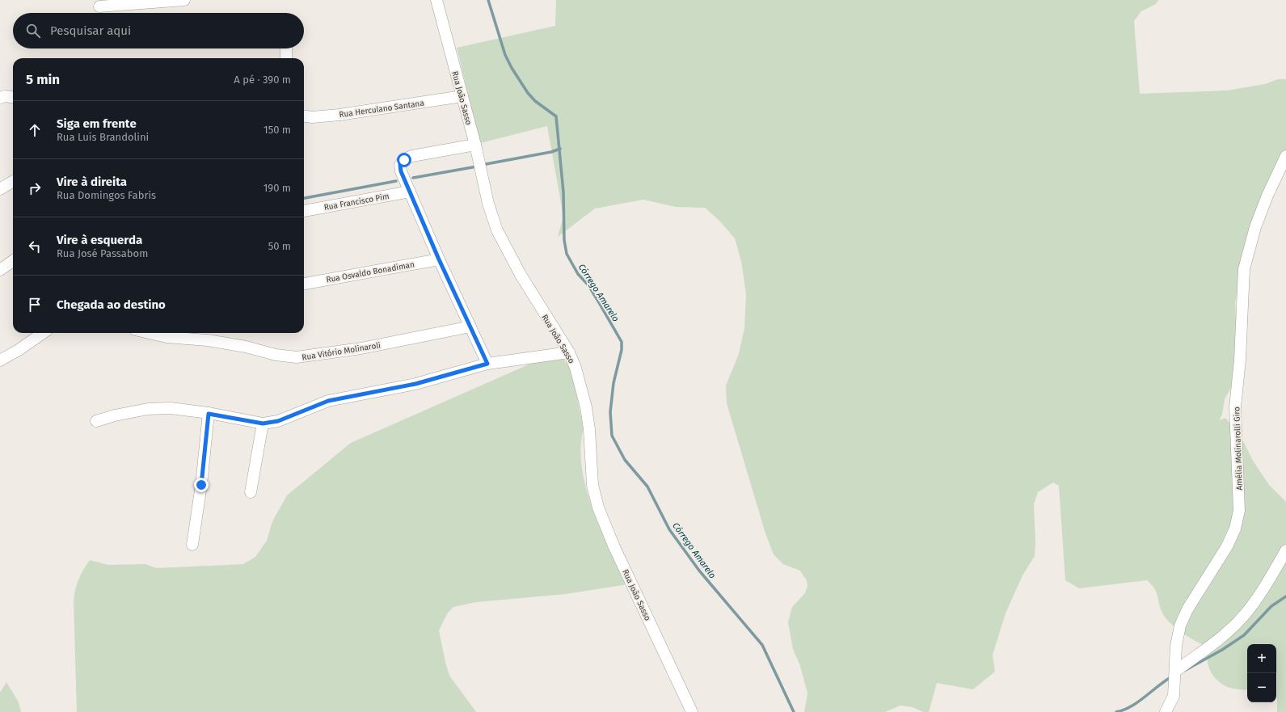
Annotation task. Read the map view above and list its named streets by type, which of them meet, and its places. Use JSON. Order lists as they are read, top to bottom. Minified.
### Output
{"streets":{"street":["Rua João Sasso","Rua Herculano Santana","Rua Francisco Pim","Rua Osvaldo Bonadiman","Rua Vitório Molinaroli","Amélia Molinarolli Giro"]},"crossings":[["Rua João Sasso","Rua Herculano Santana"]],"water":["Córrego Amarelo"],"page":{"search":"Pesquisar aqui","heading":["5 min","A pé · 390 m"],"list":[["Siga em frente","Rua Luís Brandolini","150 m"],["Vire à direita","Rua Domingos Fabris","190 m"],["Vire à esquerda","Rua José Passabom","50 m"],"Chegada ao destino"],"map_buttons":["+","−"]}}
